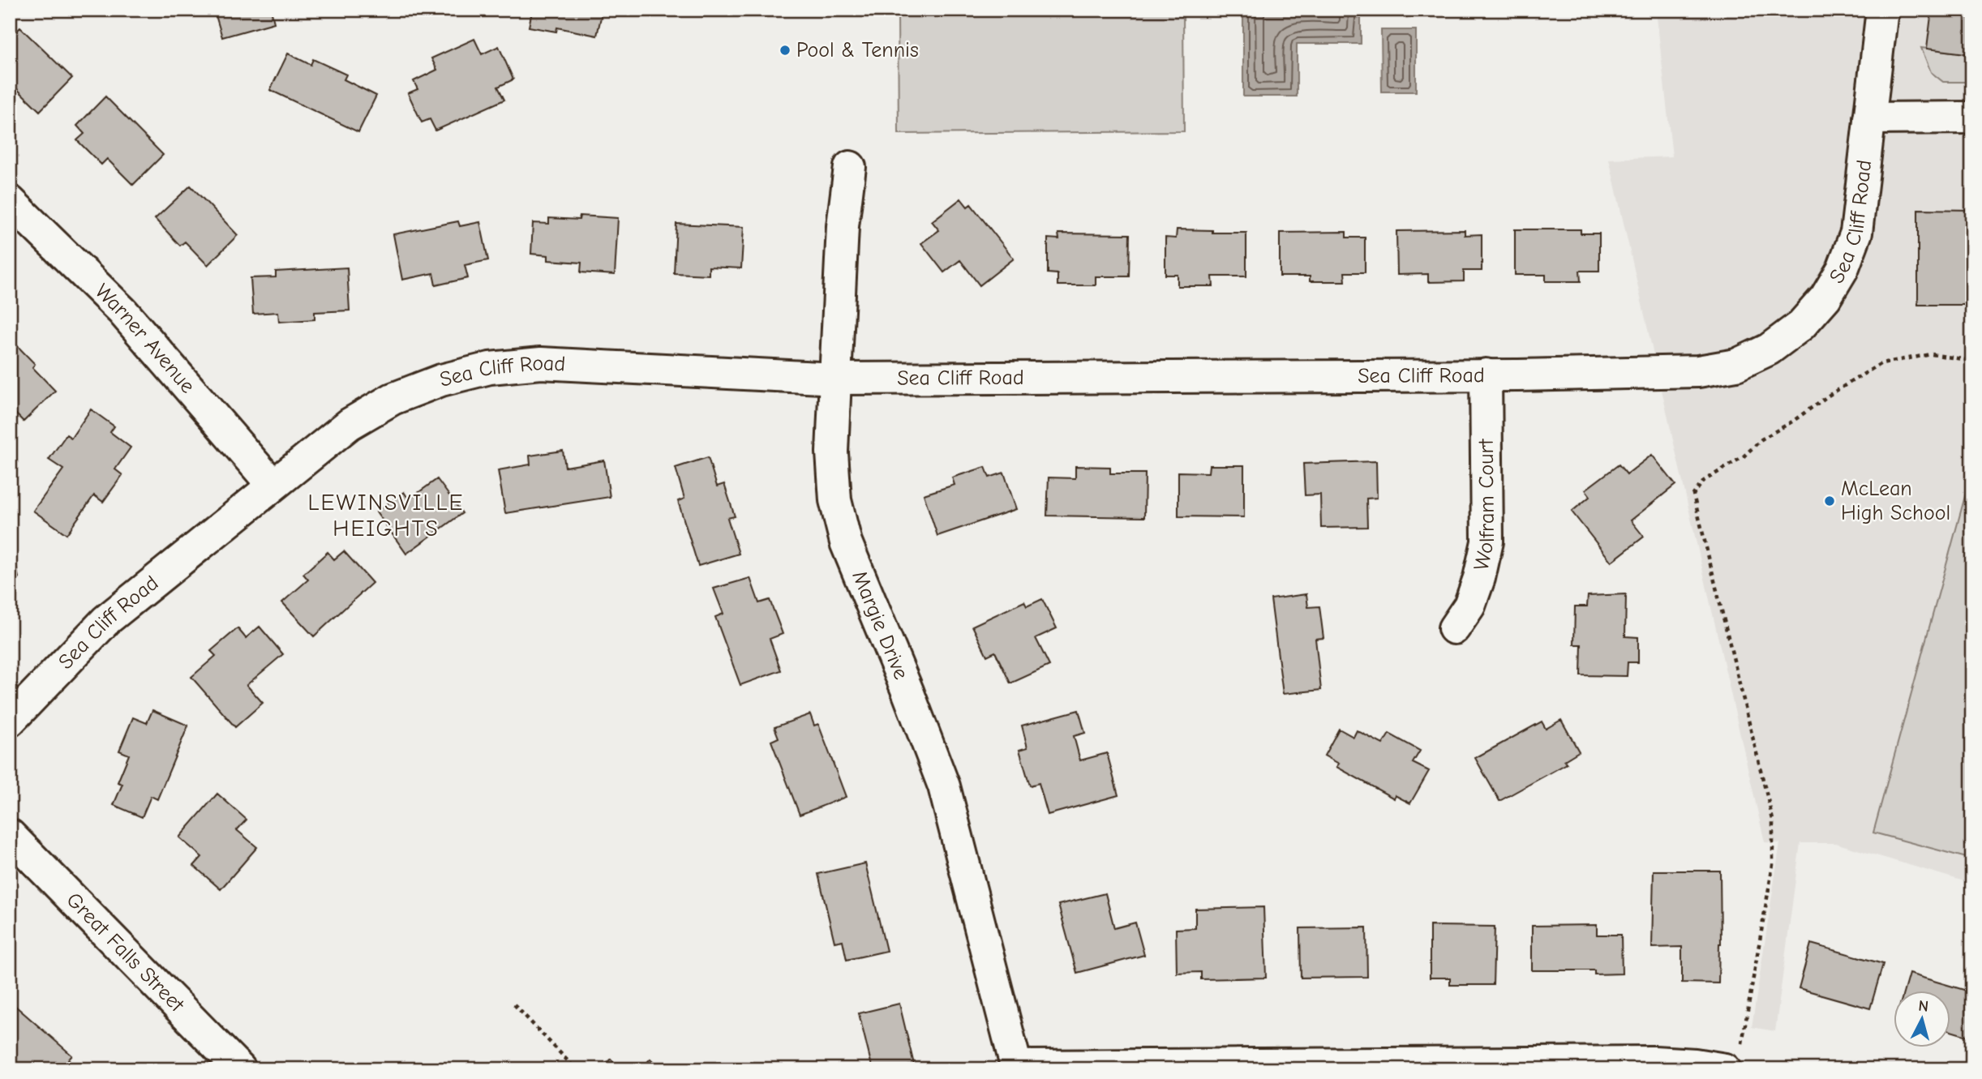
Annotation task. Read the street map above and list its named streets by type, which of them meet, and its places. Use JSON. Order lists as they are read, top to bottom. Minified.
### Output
{"streets":{"street":["Sea Cliff Road","Warner Avenue","Wolfram Court","Margie Drive","Great Falls Street"]},"crossings":[["Sea Cliff Road","Warner Avenue"],["Sea Cliff Road","Wolfram Court"],["Sea Cliff Road","Margie Drive"]],"districts":["LEWINSVILLE HEIGHTS"],"places":["Pool & Tennis","McLean High School"],"north":"top"}
